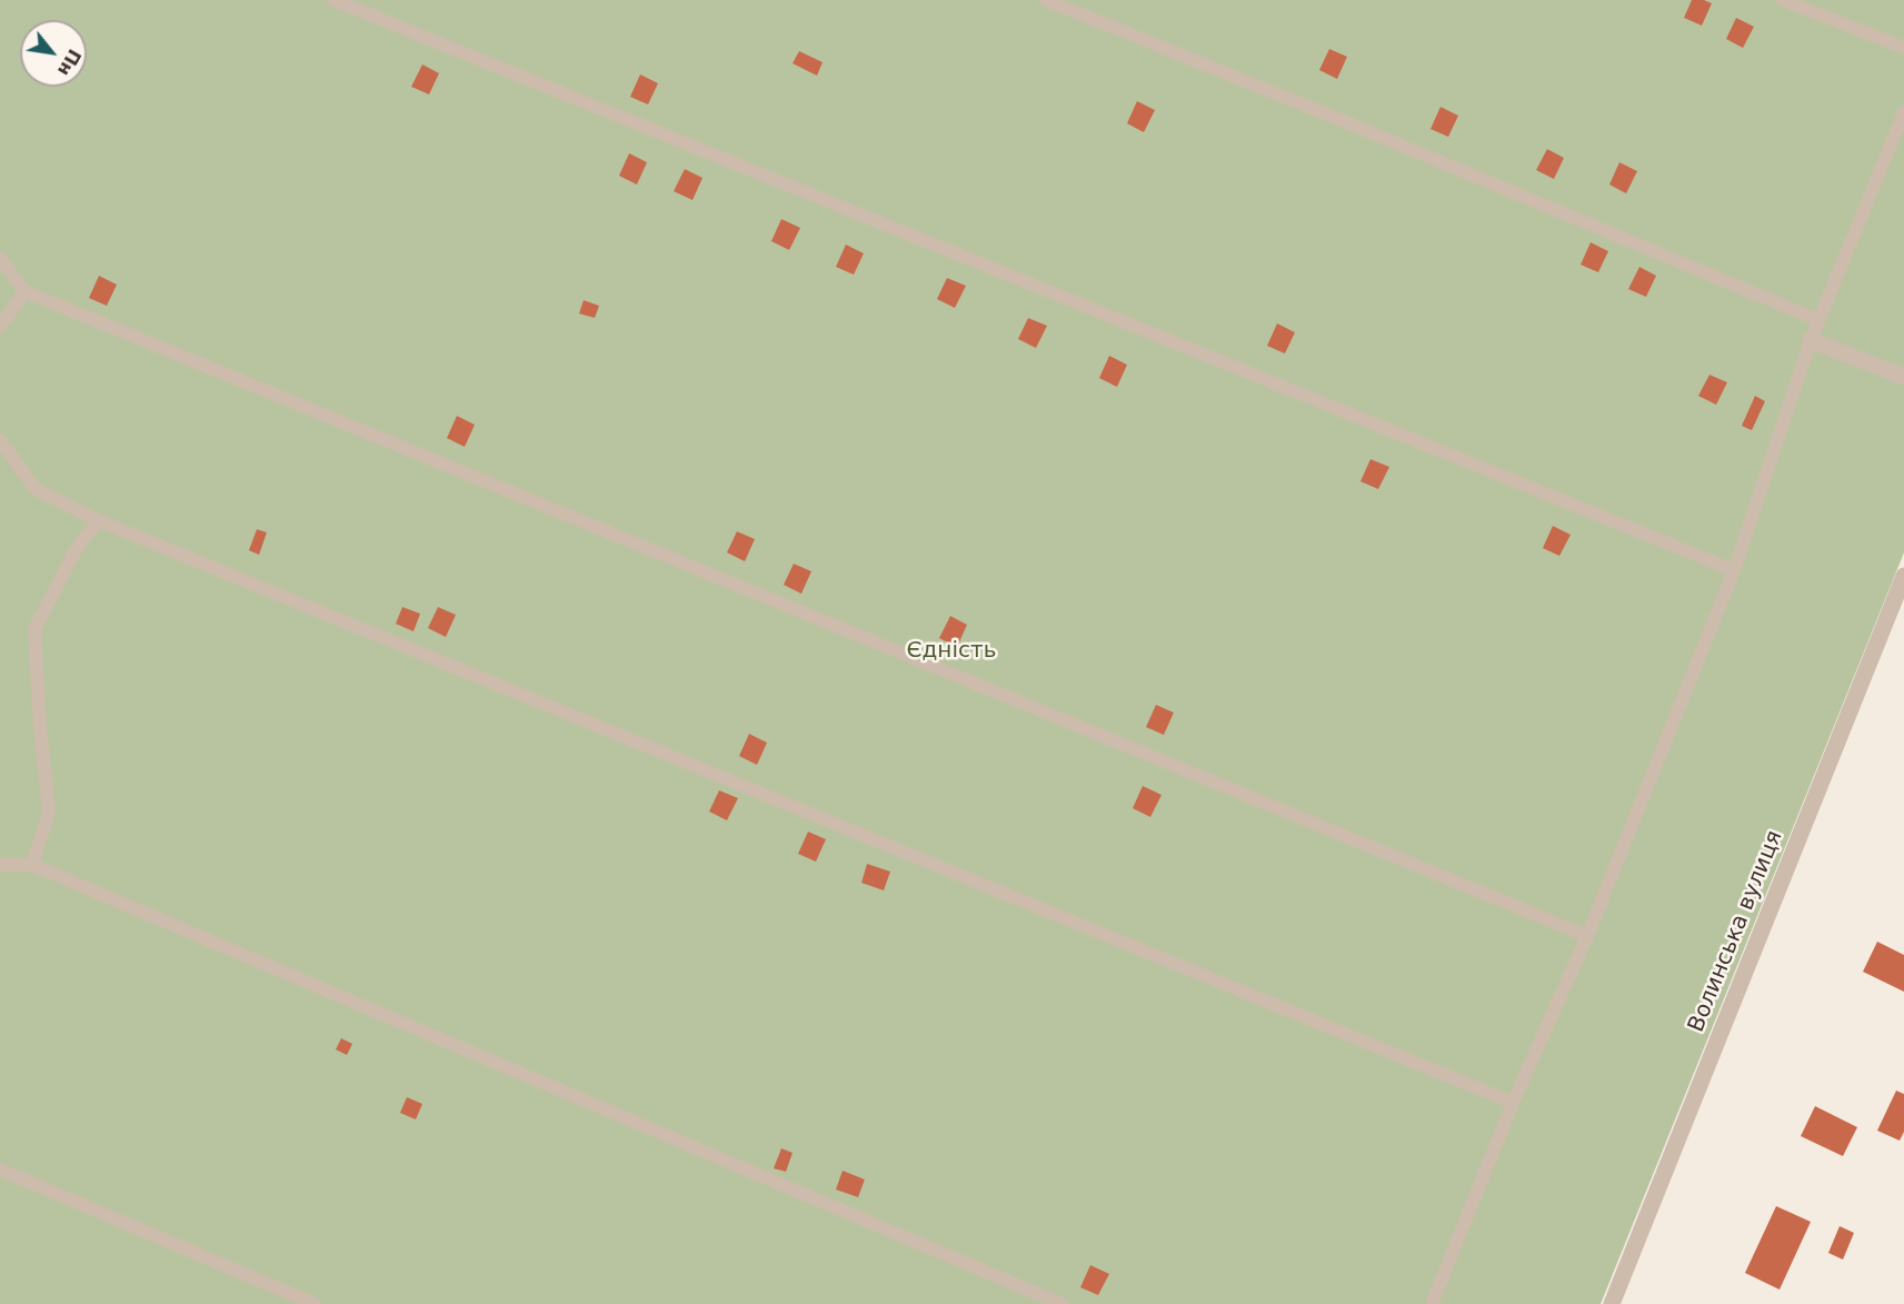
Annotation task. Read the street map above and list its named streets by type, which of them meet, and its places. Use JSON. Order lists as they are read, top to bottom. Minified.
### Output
{"streets":{"street":["Волинська вулиця"]},"parks":["Єдність"],"north":"bottom right"}
